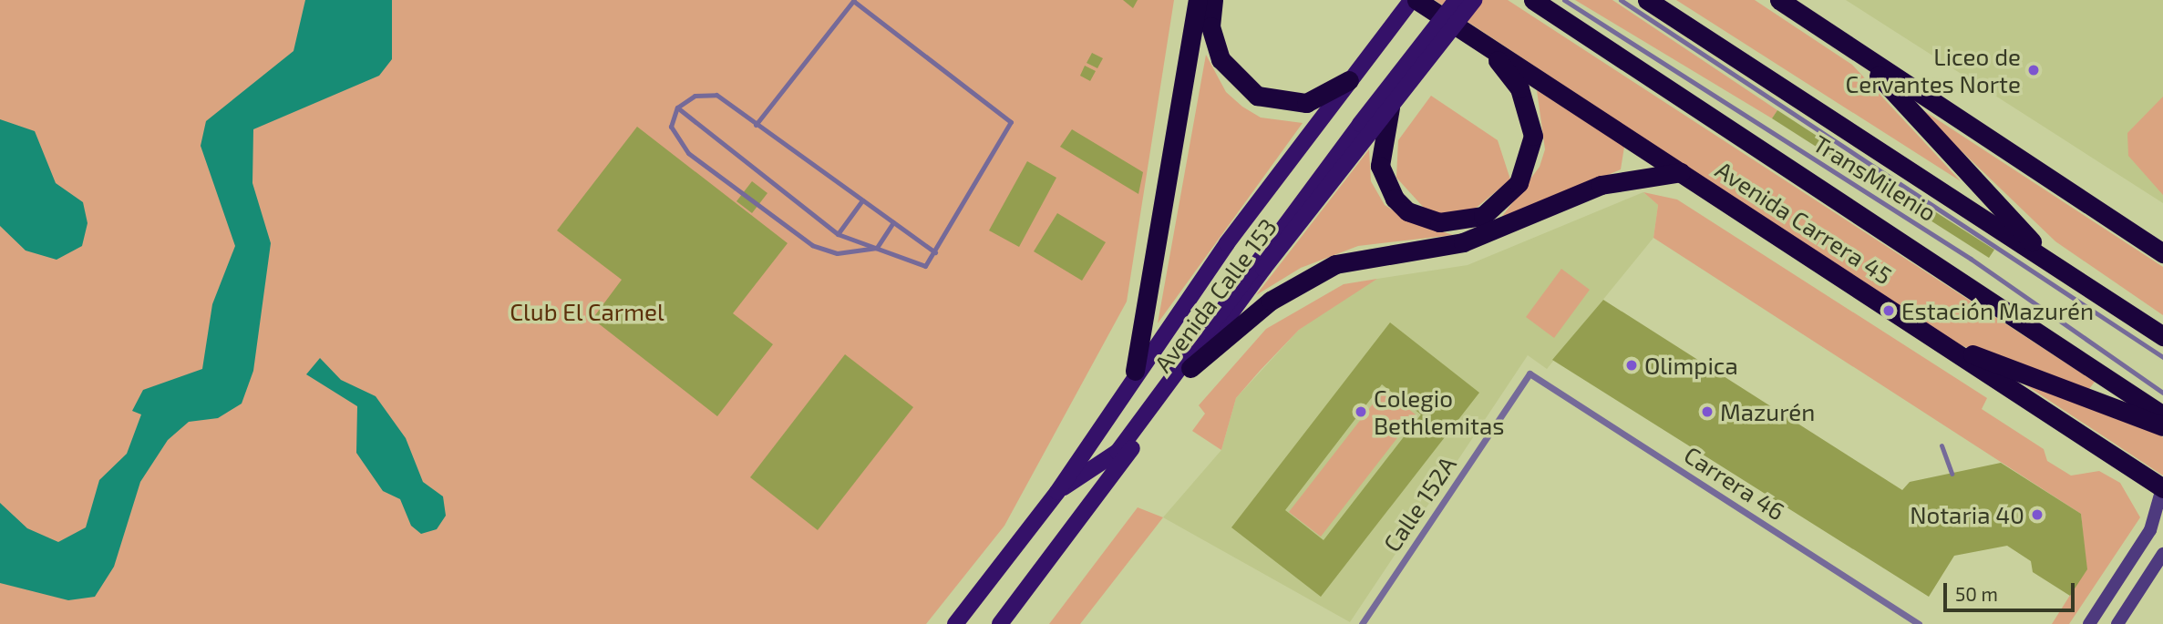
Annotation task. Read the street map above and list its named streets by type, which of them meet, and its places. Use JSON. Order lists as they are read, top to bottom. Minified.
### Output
{"streets":{"highway":["Avenida Carrera 45"],"main road":["Avenida Calle 153"],"street":["Carrera 46","Calle 152A"],"lane":["TransMilenio"]},"crossings":[["Carrera 46","Calle 152A"]],"parks":["Club El Carmel"],"places":["Liceo de Cervantes Norte","Estación Mazurén","Olimpica","Colegio Bethlemitas","Mazurén","Notaria 40"],"scale_bar":"50 m"}
